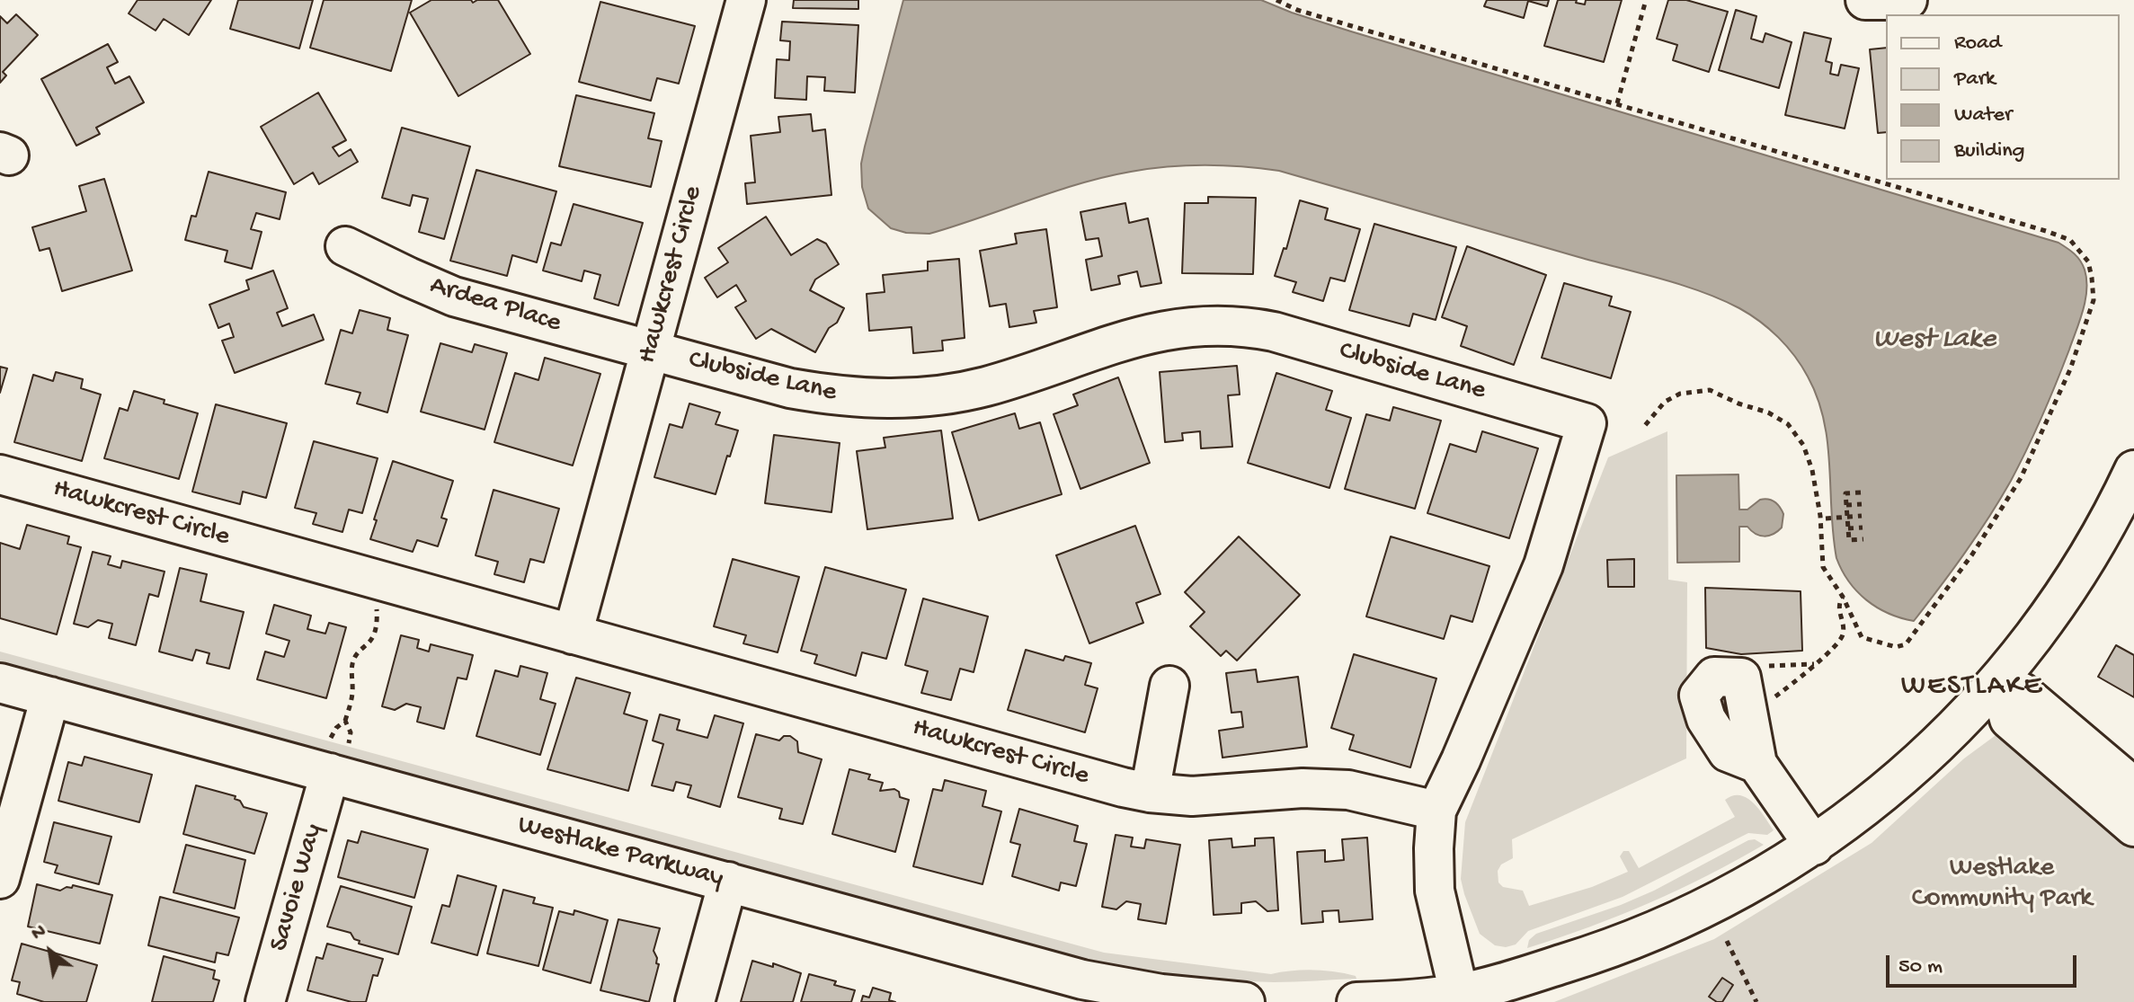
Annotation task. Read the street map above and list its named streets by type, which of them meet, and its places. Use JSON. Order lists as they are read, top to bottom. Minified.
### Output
{"streets":{"street":["Hawkcrest Circle","Ardea Place","Clubside Lane","Westlake Parkway","Savoie Way"]},"crossings":[["Hawkcrest Circle","Ardea Place"],["Hawkcrest Circle","Clubside Lane"],["Ardea Place","Clubside Lane"],["Westlake Parkway","Savoie Way"]],"districts":["WESTLAKE"],"water":["West Lake"],"parks":["Westlake Community Park"],"legend":["Road","Park","Water","Building"],"scale_bar":"50 m","north":"top left"}
